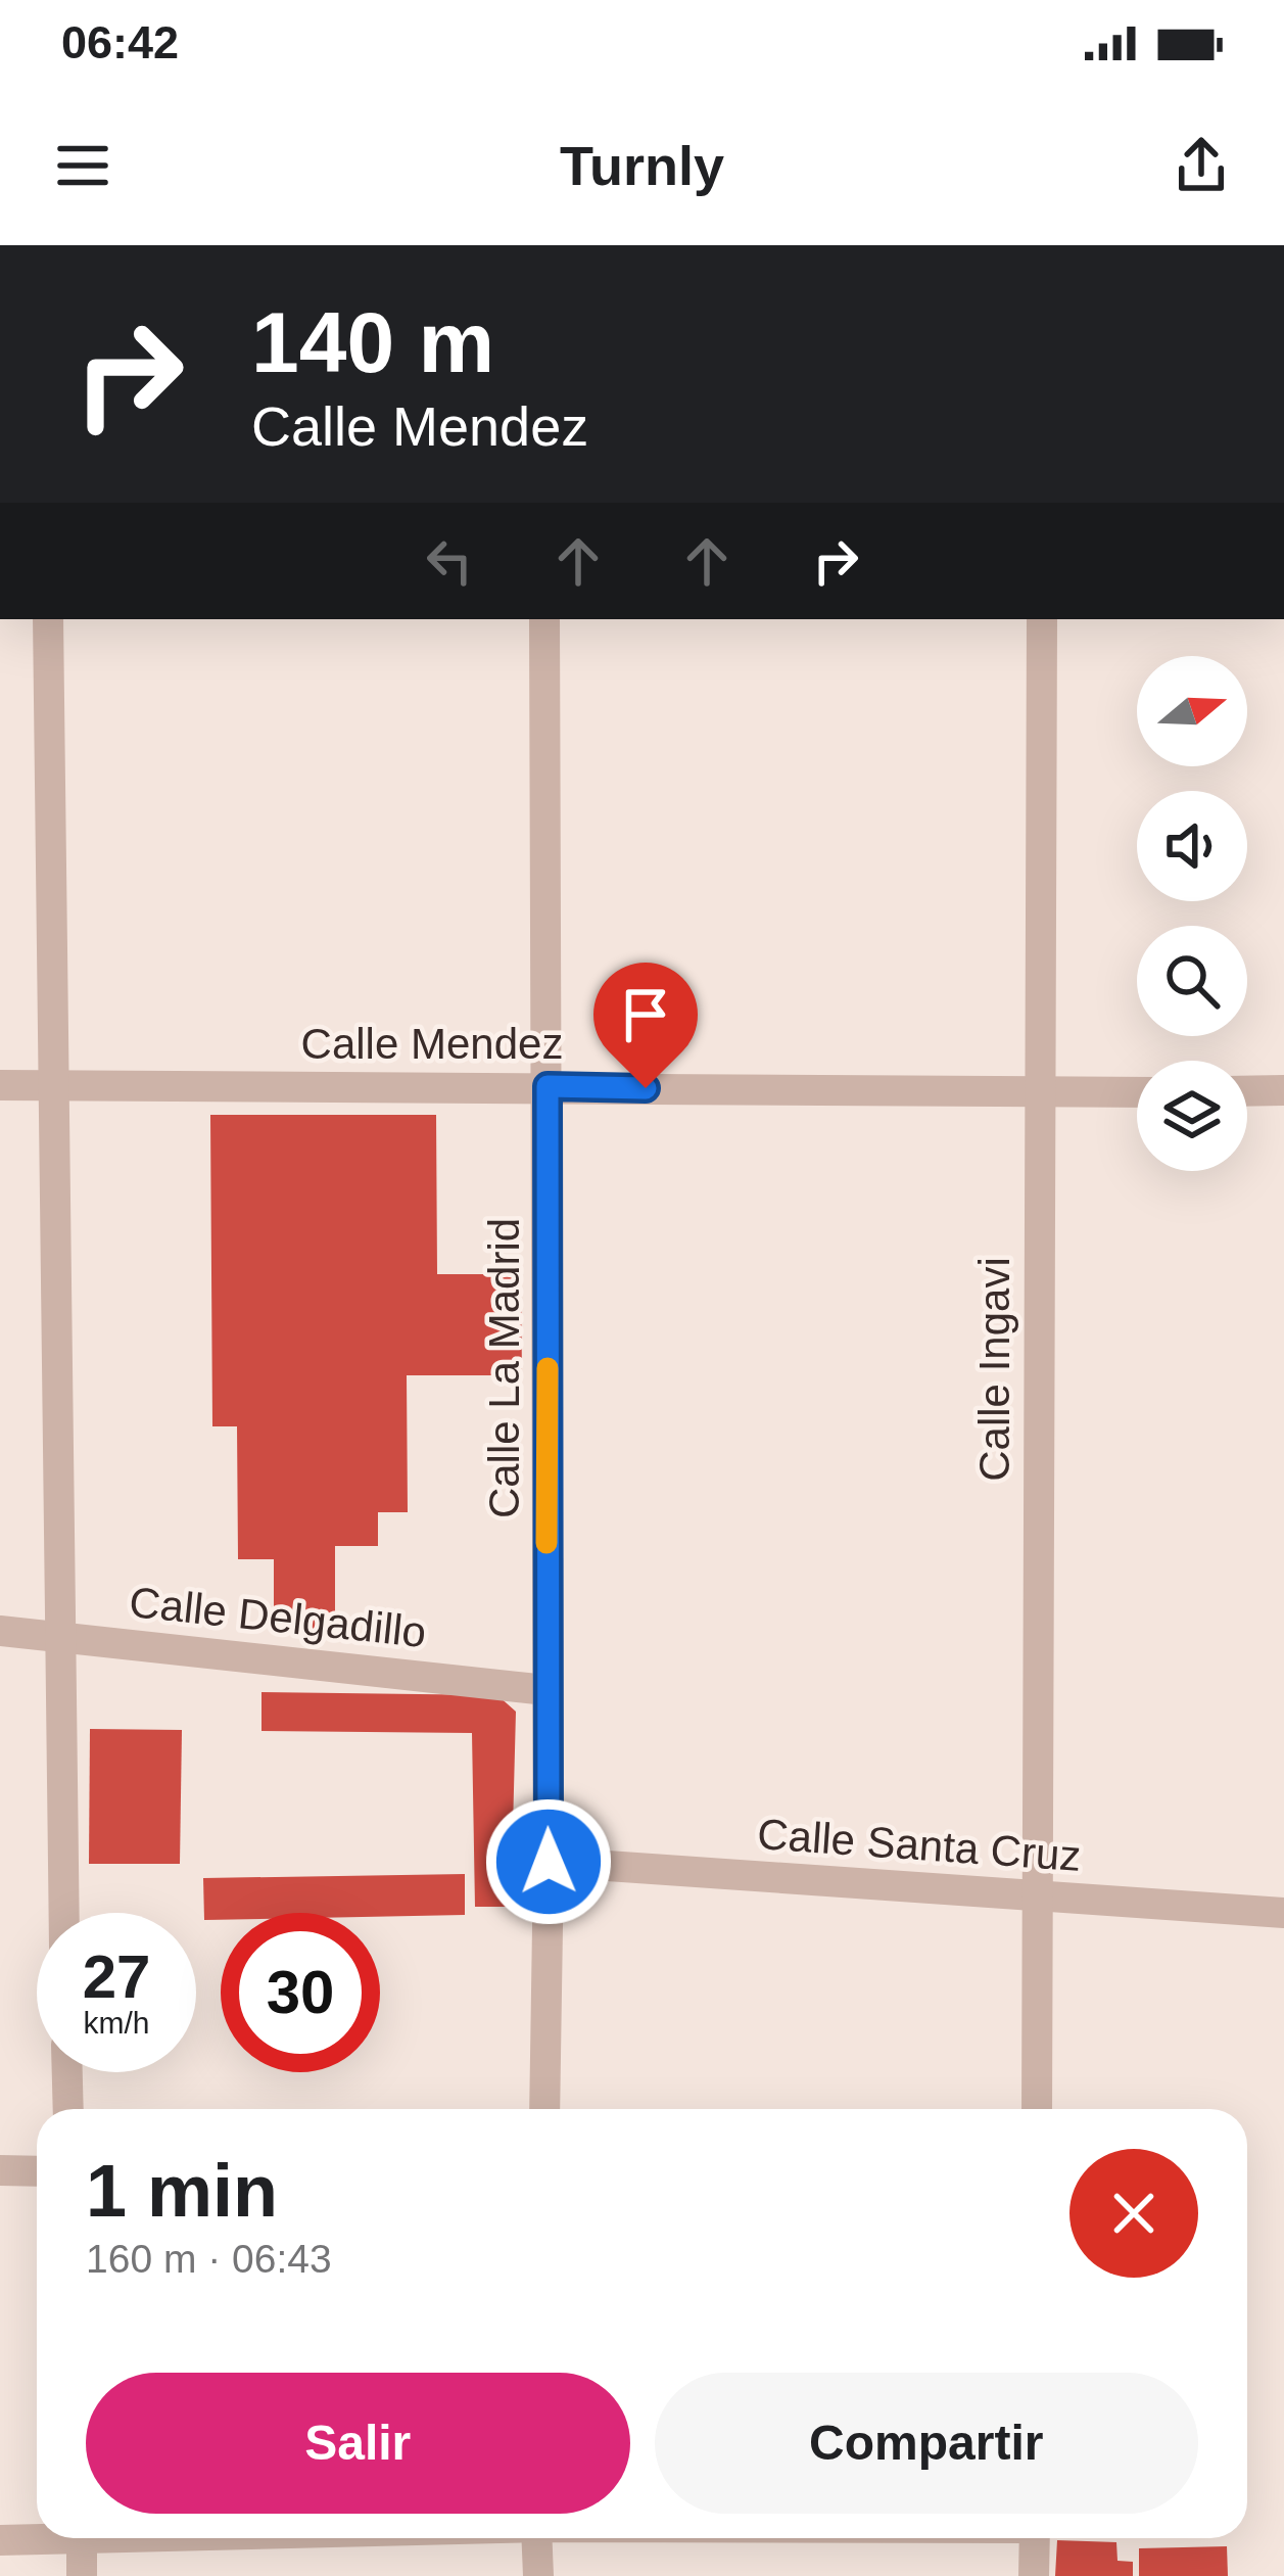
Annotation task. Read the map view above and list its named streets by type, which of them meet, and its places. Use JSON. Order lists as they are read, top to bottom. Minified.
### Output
{"streets":{"street":["Calle Mendez","Calle La Madrid","Calle Ingavi","Calle Delgadillo","Calle Santa Cruz"]},"crossings":[["Calle Mendez","Calle La Madrid"],["Calle Mendez","Calle Ingavi"],["Calle La Madrid","Calle Delgadillo"],["Calle La Madrid","Calle Santa Cruz"],["Calle Ingavi","Calle Santa Cruz"]],"north":"right","page":{"status":"06:42","header":"Turnly","turn":["140 m","Calle Mendez"],"speed":"27 km/h","limit":"30","heading":["1 min","160 m · 06:43"],"buttons":["Salir","Compartir"]}}
